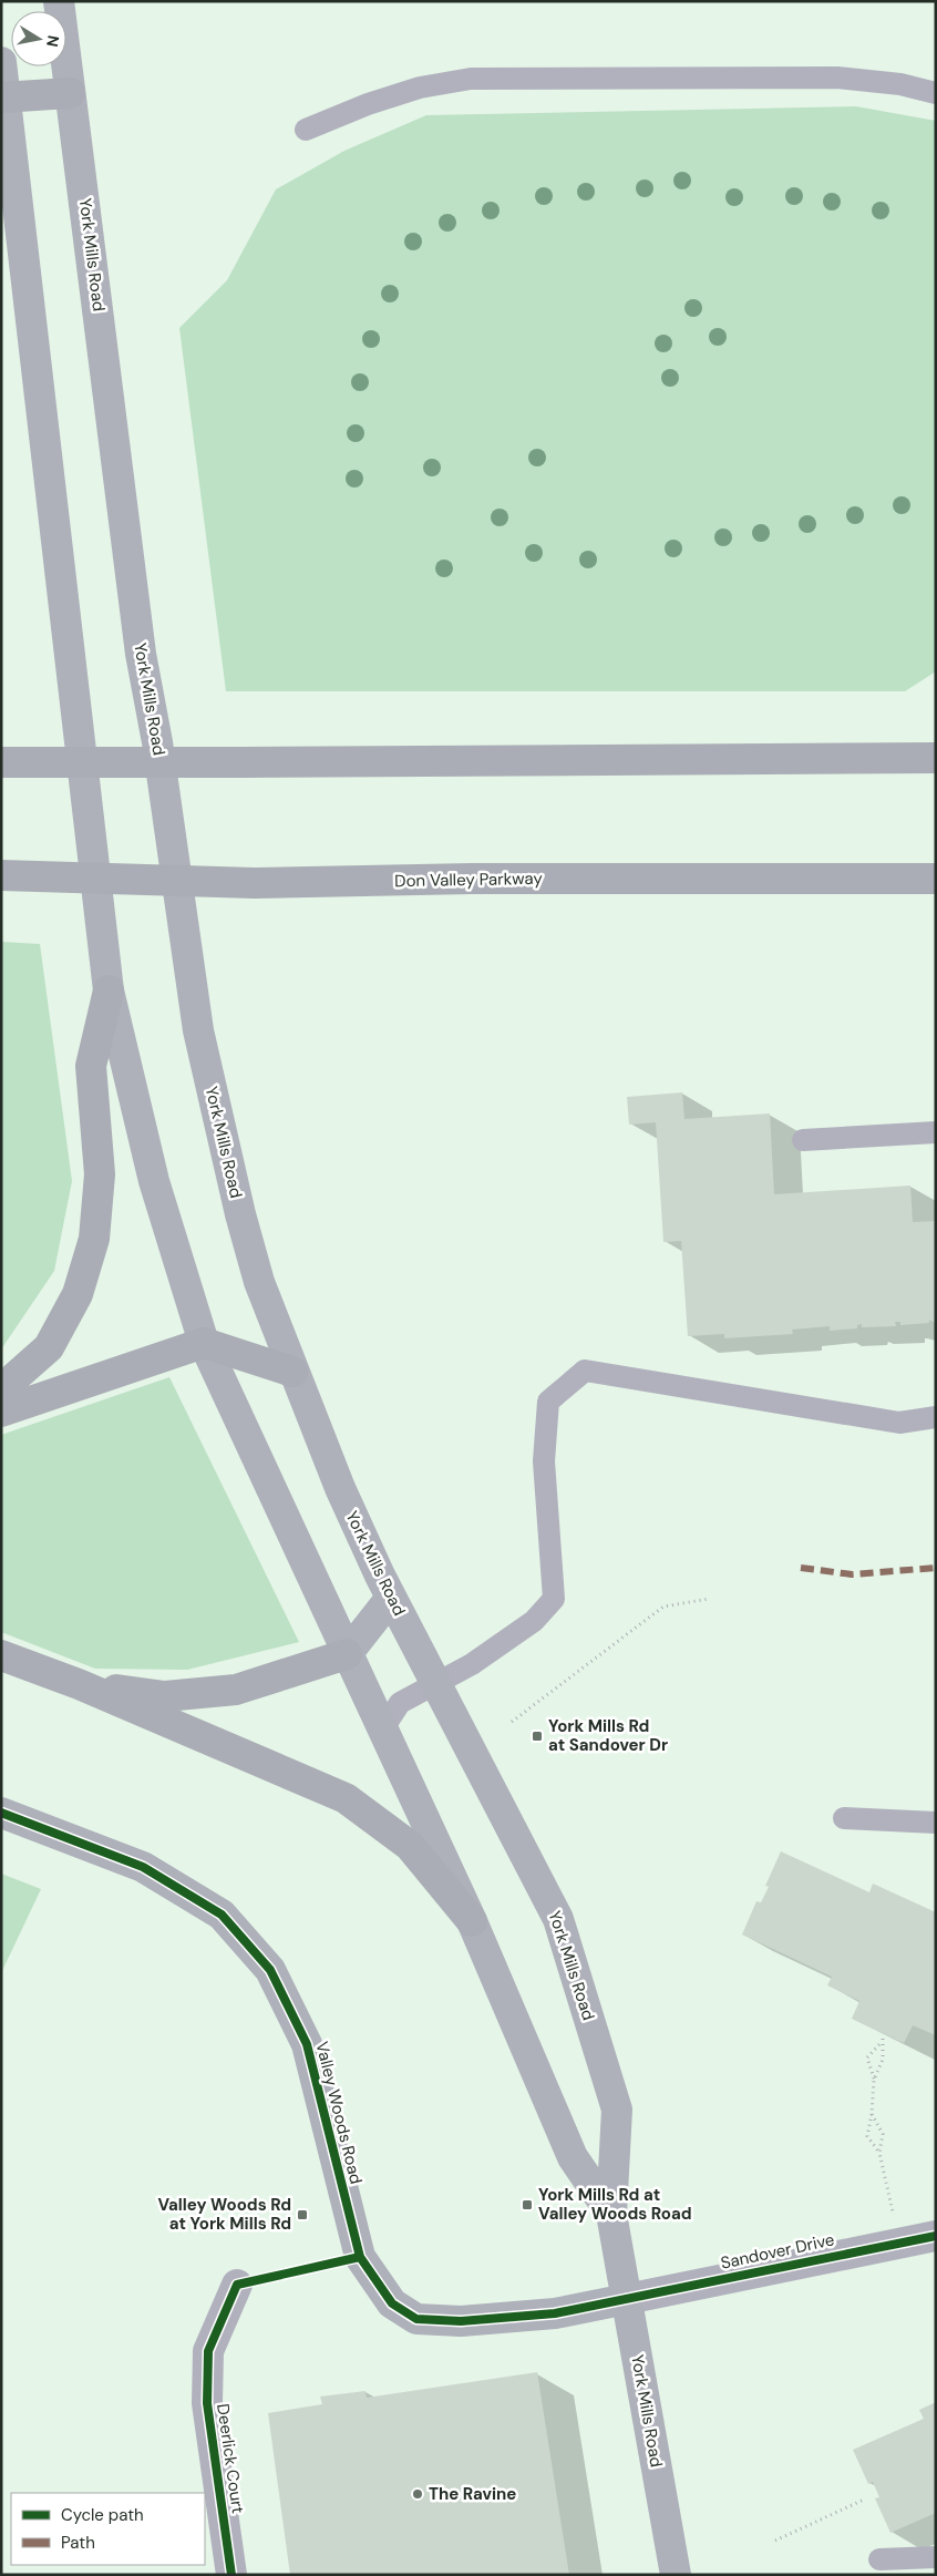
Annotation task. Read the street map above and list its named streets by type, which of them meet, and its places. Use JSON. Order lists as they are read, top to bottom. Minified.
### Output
{"streets":{"highway":["Don Valley Parkway"],"main road":["York Mills Road","Valley Woods Road"],"street":["Sandover Drive","Deerlick Court"]},"crossings":[["York Mills Road","Valley Woods Road"],["York Mills Road","Sandover Drive"],["Valley Woods Road","Sandover Drive"]],"places":{"transit":["York Mills Rd at Sandover Dr","York Mills Rd at Valley Woods Road","Valley Woods Rd at York Mills Rd"],"other":["The Ravine"]},"legend":["Cycle path","Path"],"north":"right"}
